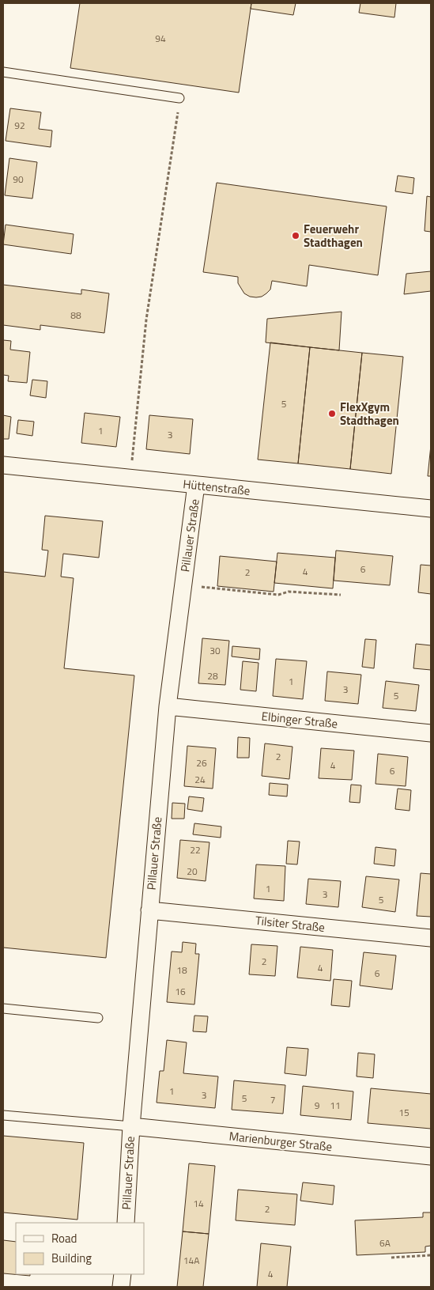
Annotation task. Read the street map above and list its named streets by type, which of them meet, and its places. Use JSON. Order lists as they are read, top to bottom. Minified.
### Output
{"streets":{"street":["Hüttenstraße","Pillauer Straße","Elbinger Straße","Tilsiter Straße","Marienburger Straße"]},"crossings":[["Hüttenstraße","Pillauer Straße"],["Pillauer Straße","Elbinger Straße"],["Pillauer Straße","Tilsiter Straße"],["Pillauer Straße","Marienburger Straße"]],"places":["Feuerwehr Stadthagen","FlexXgym Stadthagen"],"house_numbers":["94","92","90","88","5","1","3","6","4","2","30","28","1","3","5","2","26","4","6","24","22","20","1","3","5","2","4","18","6","16","1","3","5","7","9","11","15","14","2","6A","14A","4"],"legend":["Road","Building"]}
